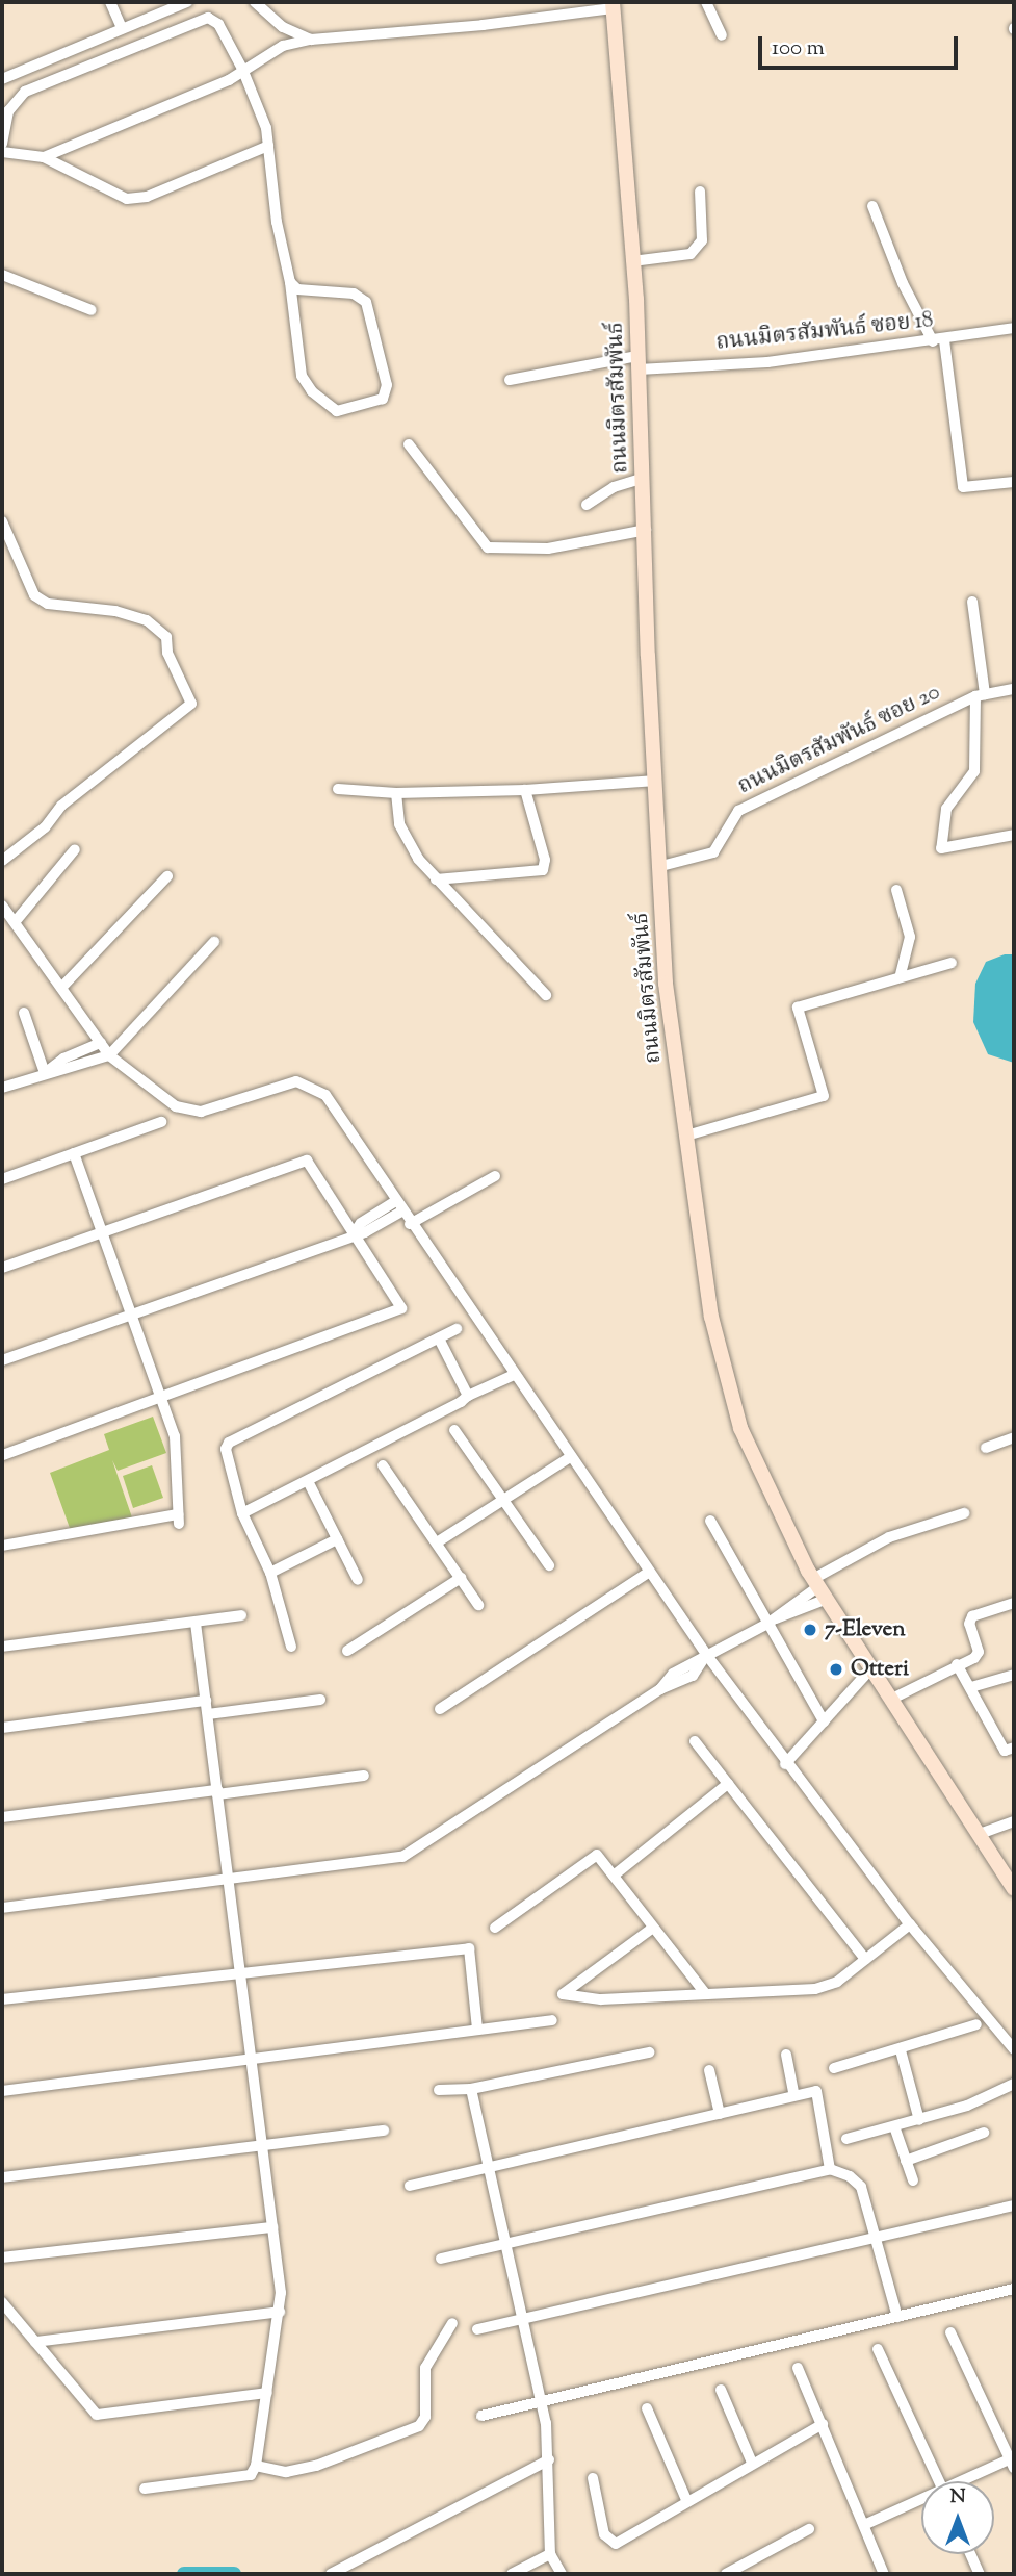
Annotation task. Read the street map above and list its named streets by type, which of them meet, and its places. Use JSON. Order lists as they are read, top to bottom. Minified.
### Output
{"streets":{"street":["ถนนมิตรสัมพันธ์ ซอย 18","ถนนมิตรสัมพันธ์","ถนนมิตรสัมพันธ์ ซอย 20"]},"crossings":[["ถนนมิตรสัมพันธ์ ซอย 18","ถนนมิตรสัมพันธ์"],["ถนนมิตรสัมพันธ์","ถนนมิตรสัมพันธ์ ซอย 20"]],"places":["7-Eleven","Otteri"],"scale_bar":"100 m","north":"top"}
